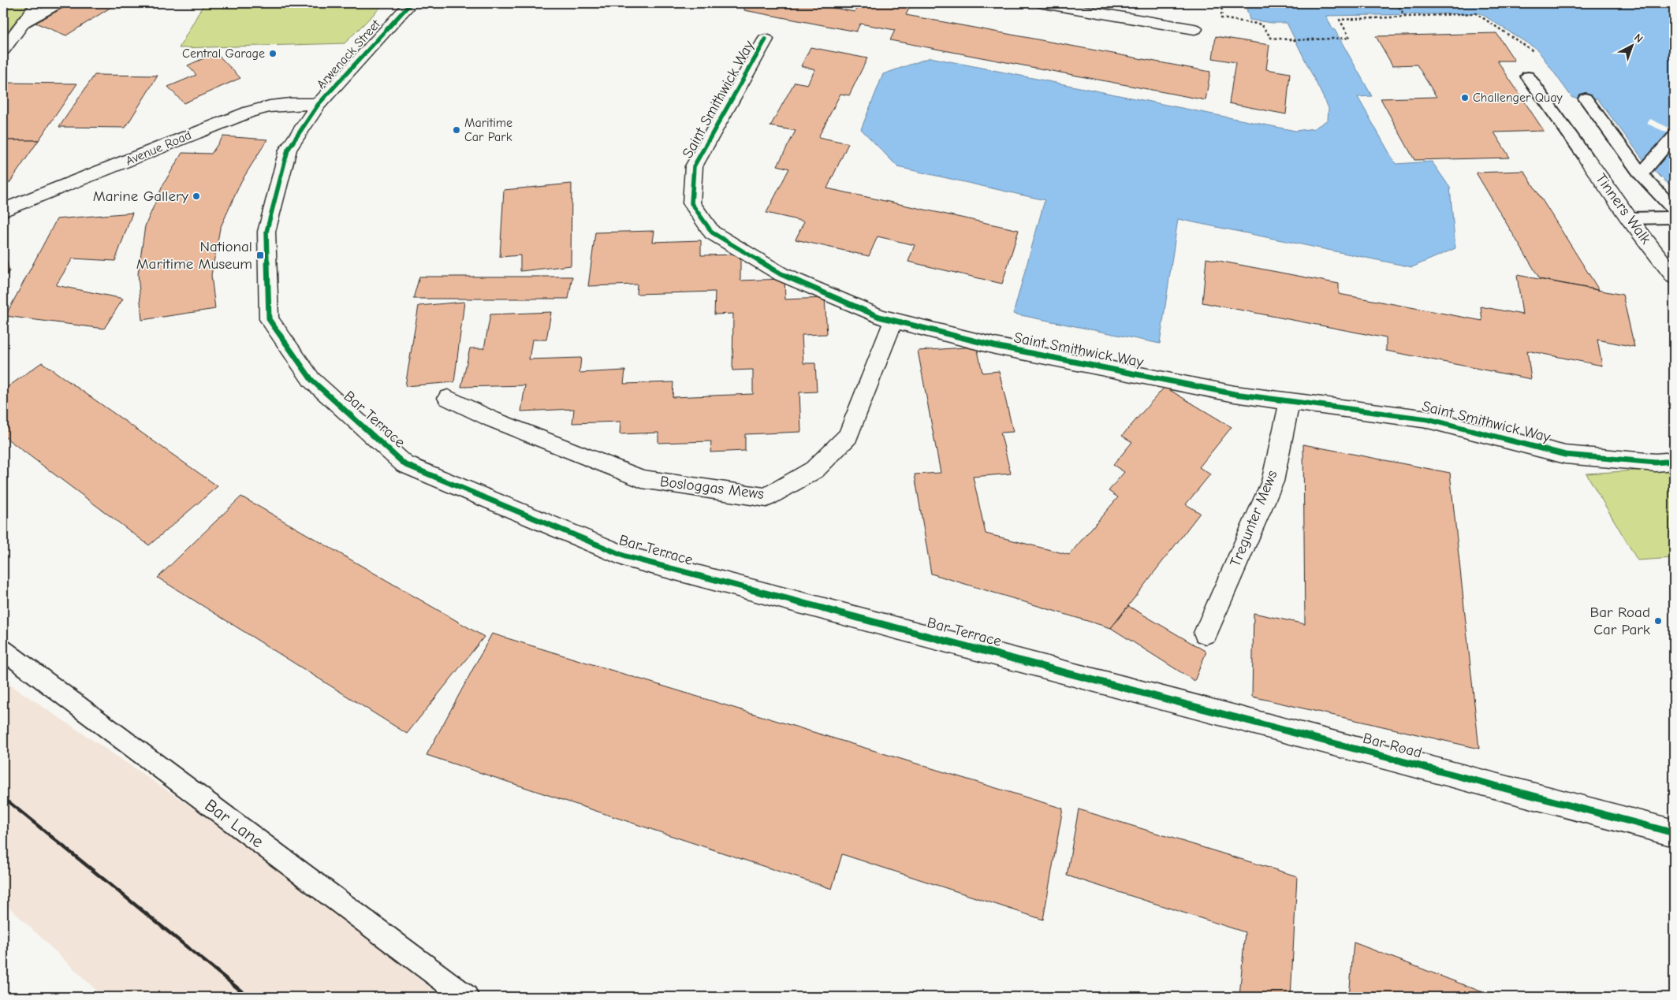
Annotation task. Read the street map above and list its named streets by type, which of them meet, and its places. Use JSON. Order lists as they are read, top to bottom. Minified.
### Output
{"streets":{"street":["Arwenack Street","Saint Smithwick Way","Avenue Road","Tinners Walk","Bar Terrace","Bosloggas Mews","Tregunter Mews","Bar Road"],"lane":["Bar Lane"]},"crossings":[["Arwenack Street","Avenue Road"],["Arwenack Street","Bar Terrace"],["Saint Smithwick Way","Bosloggas Mews"],["Saint Smithwick Way","Tregunter Mews"],["Bar Terrace","Bar Road"]],"places":{"other":["Central Garage","Challenger Quay","Maritime Car Park","Marine Gallery","Bar Road Car Park"],"transit":["National Maritime Museum"]},"north":"top right"}
